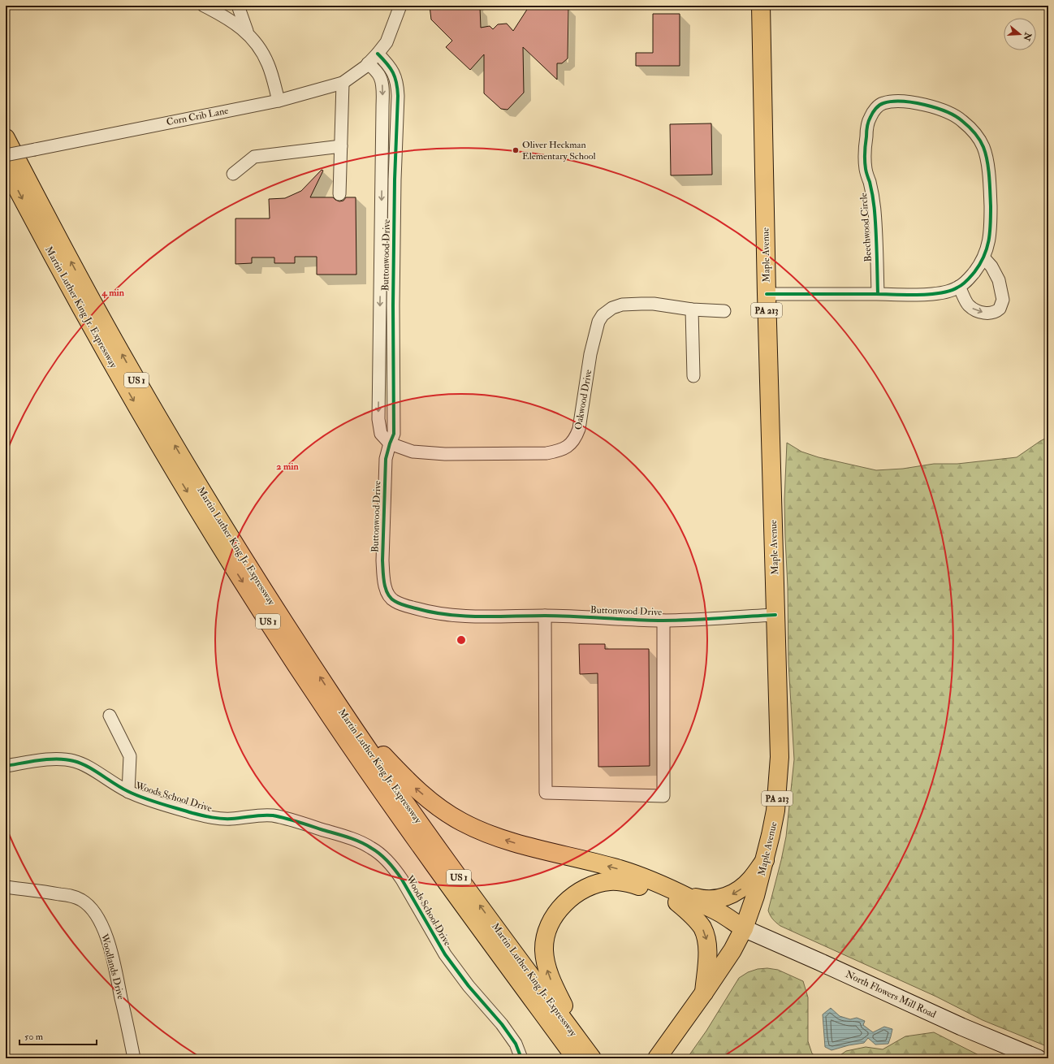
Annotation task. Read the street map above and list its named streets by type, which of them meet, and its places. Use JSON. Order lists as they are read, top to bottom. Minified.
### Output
{"streets":{"main road":["Maple Avenue","Martin Luther King Jr. Expressway","PA 213","US 1"],"street":["Corn Crib Lane","Beechwood Circle","Buttonwood Drive","Oakwood Drive","Woods School Drive","Woodlands Drive","North Flowers Mill Road"]},"crossings":[["Corn Crib Lane","Buttonwood Drive"],["Buttonwood Drive","Maple Avenue"],["Buttonwood Drive","Oakwood Drive"],["Maple Avenue","North Flowers Mill Road"]],"places":["Oliver Heckman Elementary School"],"scale_bar":"50 m","north":"right","rings":["4 min","2 min"]}
